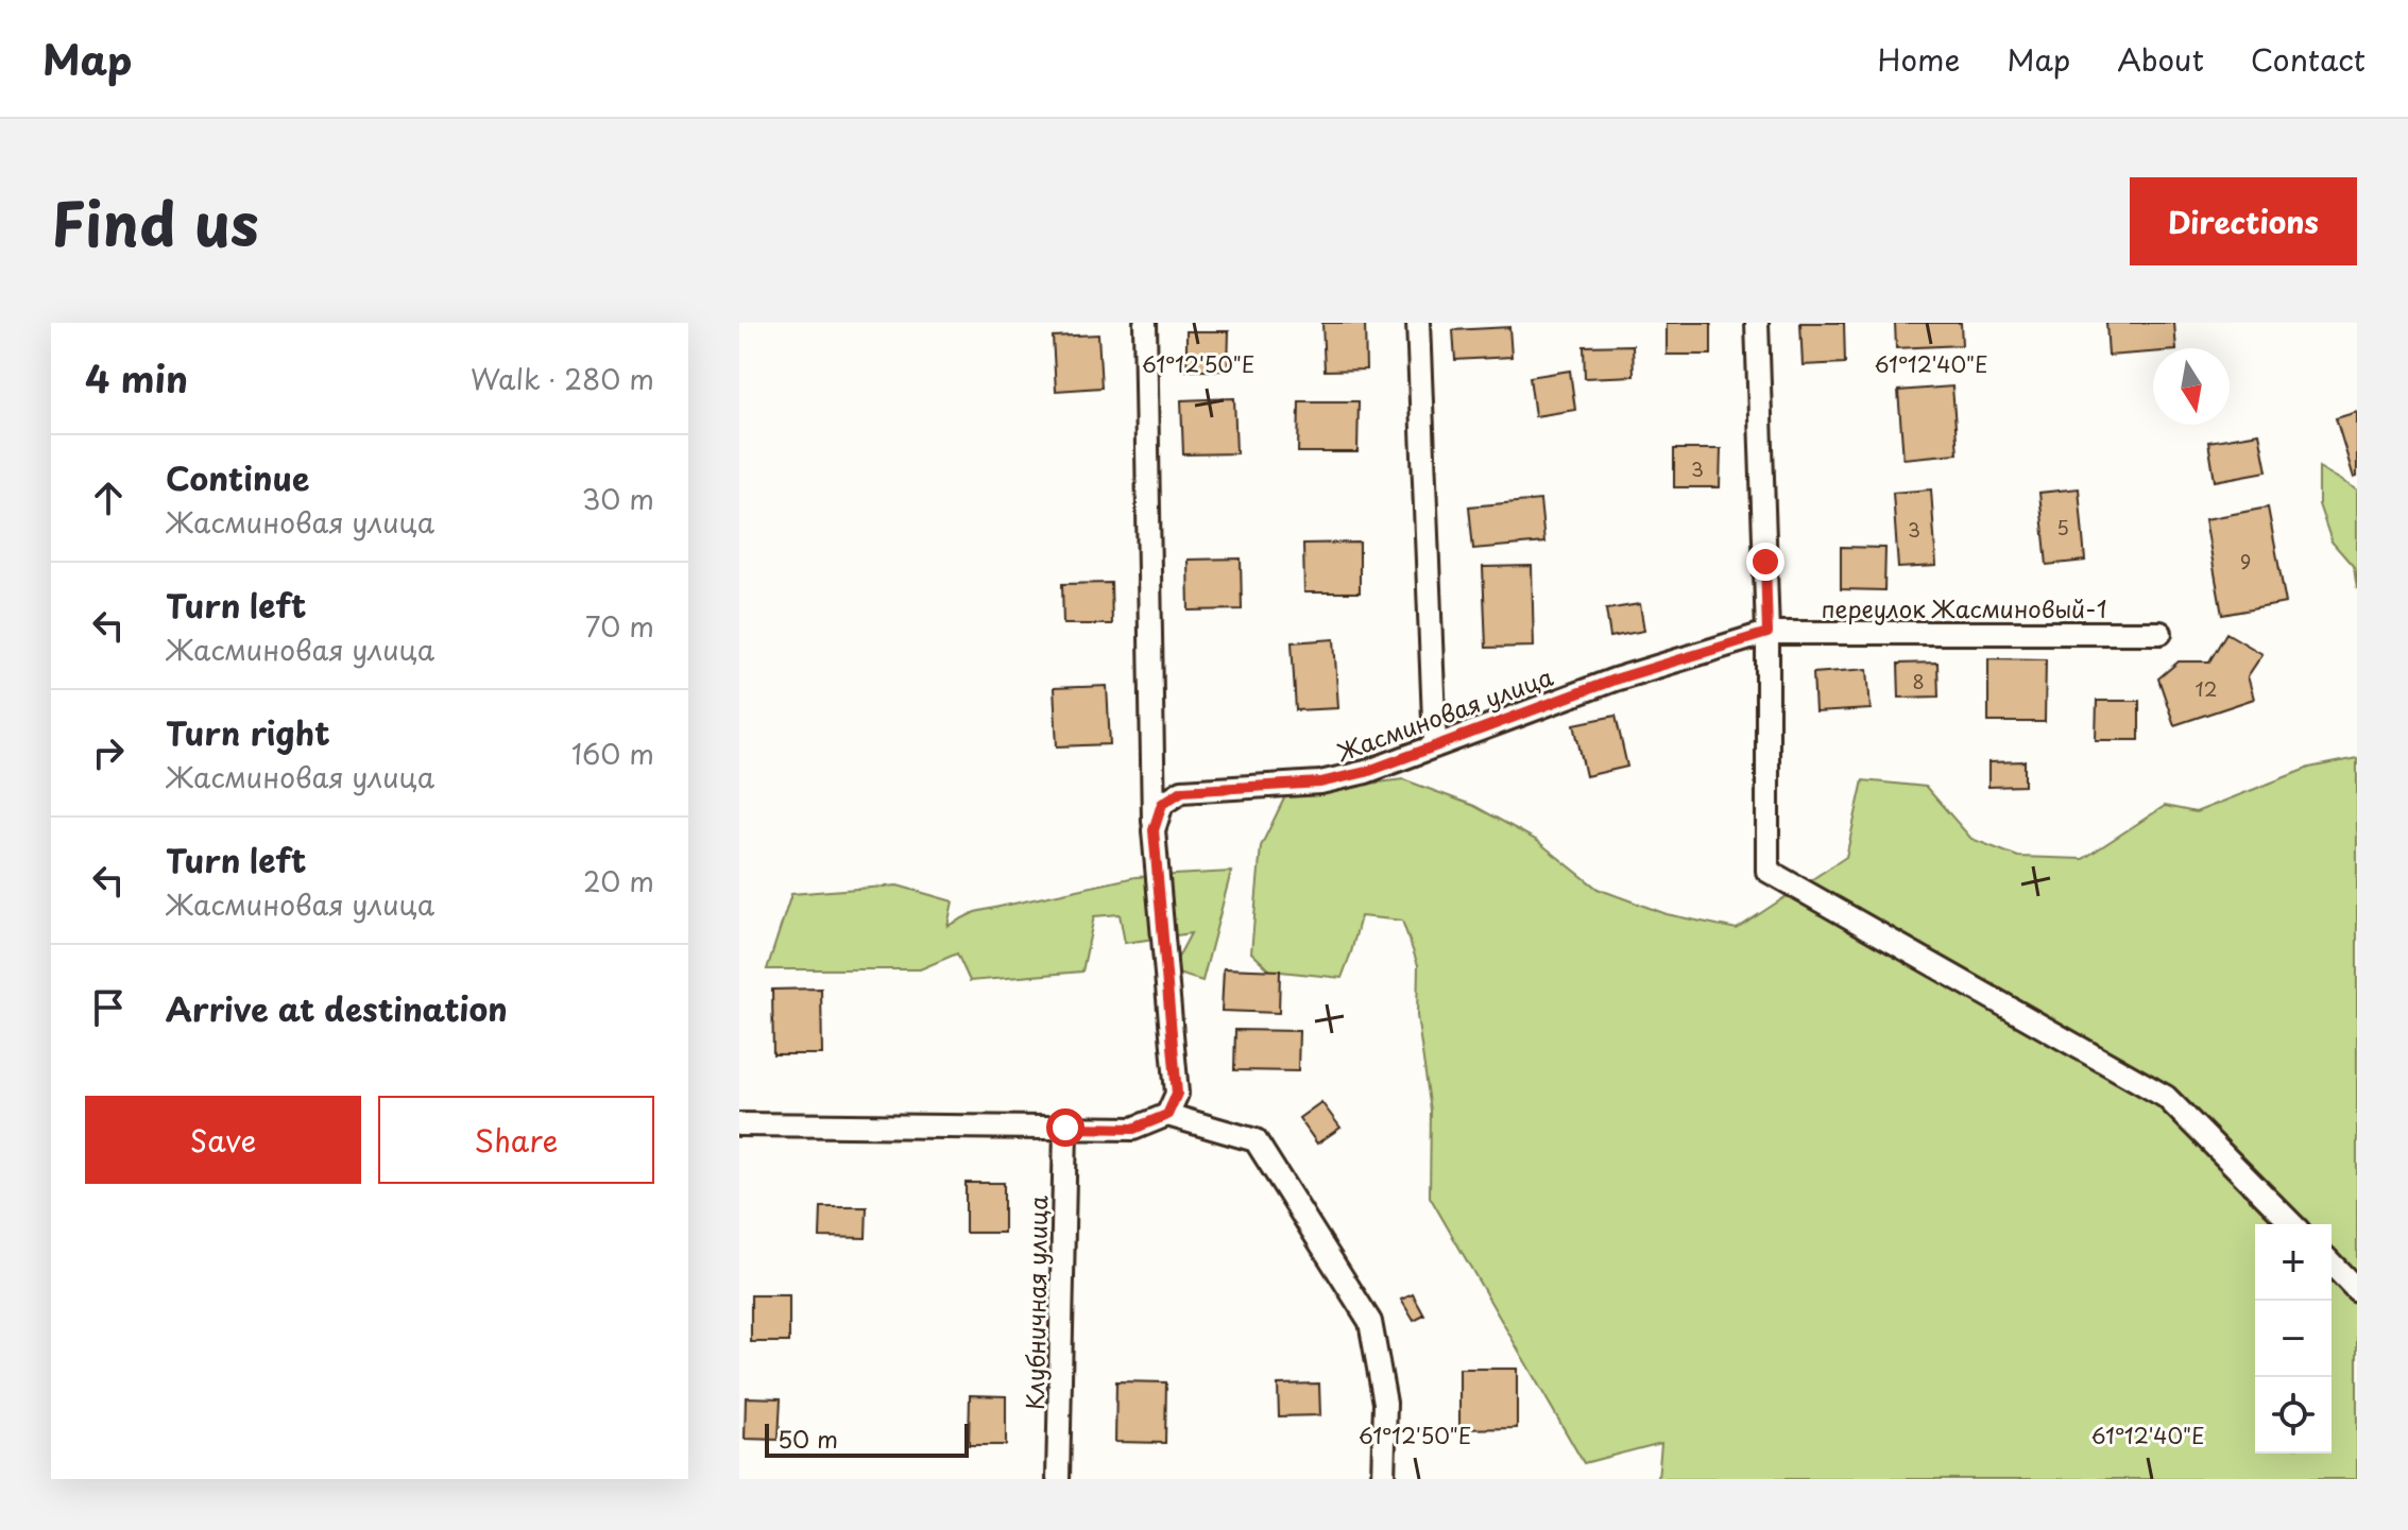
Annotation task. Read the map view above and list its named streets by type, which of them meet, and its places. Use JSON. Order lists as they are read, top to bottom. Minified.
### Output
{"streets":{"street":["переулок Жасминовый-1","Жасминовая улица","Клубничная улица"]},"crossings":[["переулок Жасминовый-1","Жасминовая улица"]],"house_numbers":["3","5","3","9","8","12"],"scale_bar":"50 m","north":"bottom","page":{"header":"Map","nav":["Home","Map","About","Contact"],"title":"Find us","buttons":["Directions",["Save","Share"]],"heading":["4 min","Walk · 280 m"],"list":[["Continue","Жасминовая улица","30 m"],["Turn left","Жасминовая улица","70 m"],["Turn right","Жасминовая улица","160 m"],["Turn left","Жасминовая улица","20 m"],"Arrive at destination"],"map_buttons":["+","−"],"scale":"50 m"},"coordinates":["61°12'50\"E","61°12'40\"E"]}
